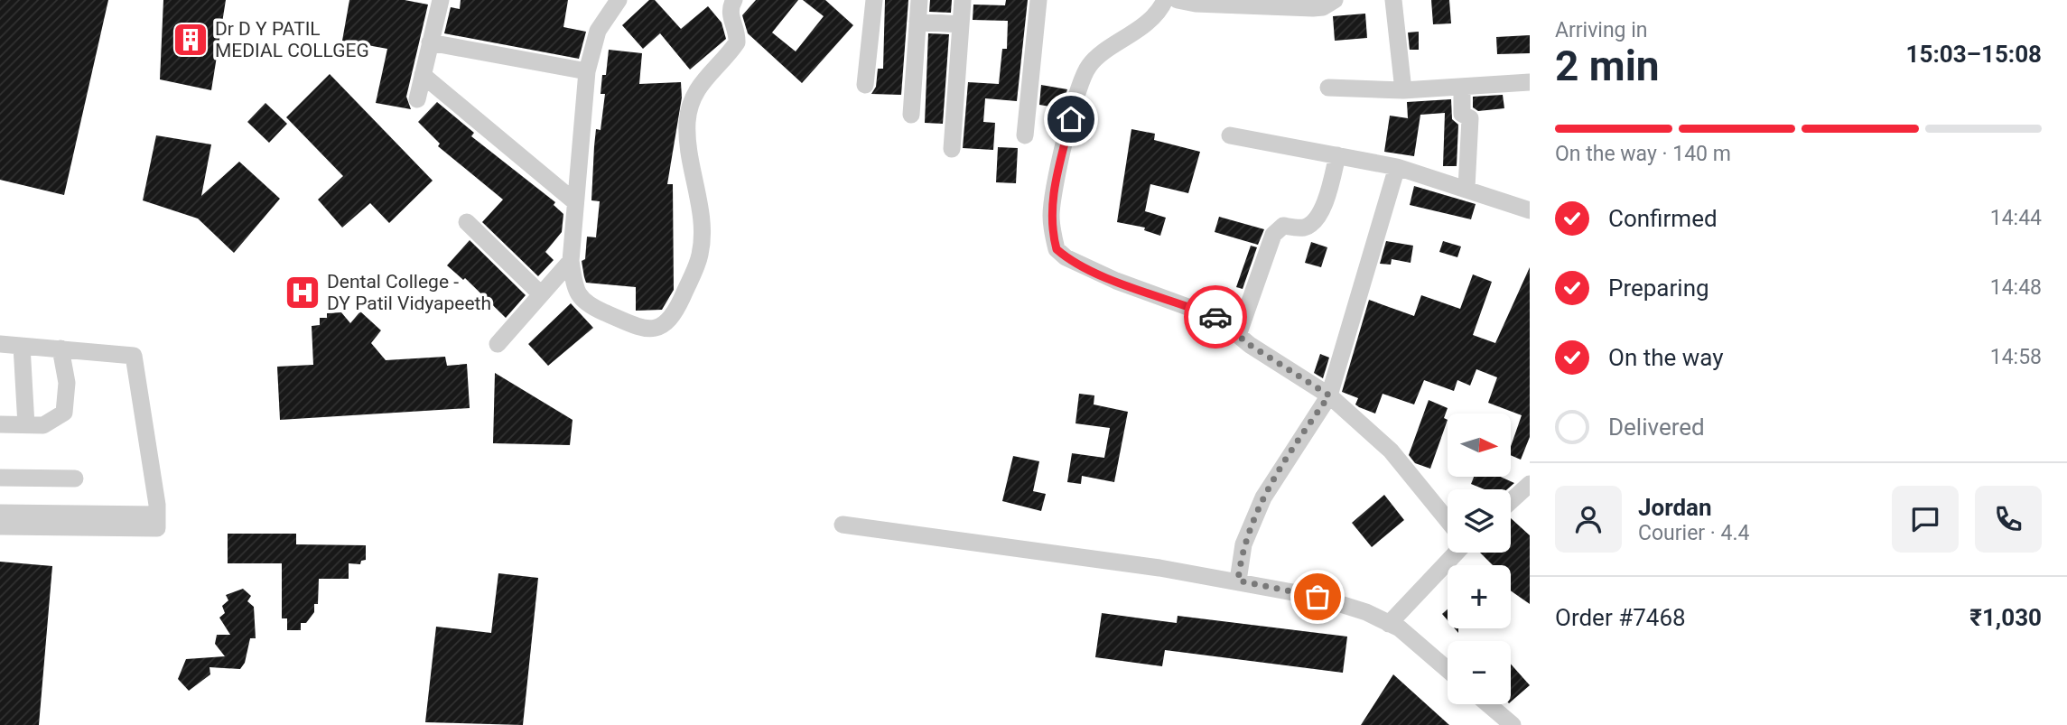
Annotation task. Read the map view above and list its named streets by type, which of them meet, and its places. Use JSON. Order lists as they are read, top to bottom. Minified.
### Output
{"places":{"building":["Dr D Y PATIL MEDIAL COLLGEG"],"hospital":["Dental College - DY Patil Vidyapeeth"]},"north":"right","page":{"heading":["2 min","Arriving in","15:03–15:08"],"panel":["Jordan","Courier · 4.4","Order #7468","₹1,030"],"bar":"On the way · 140 m","list":[["Confirmed","14:44"],["Preparing","14:48"],["On the way","14:58"],"Delivered"],"map_buttons":["+","−"]}}
